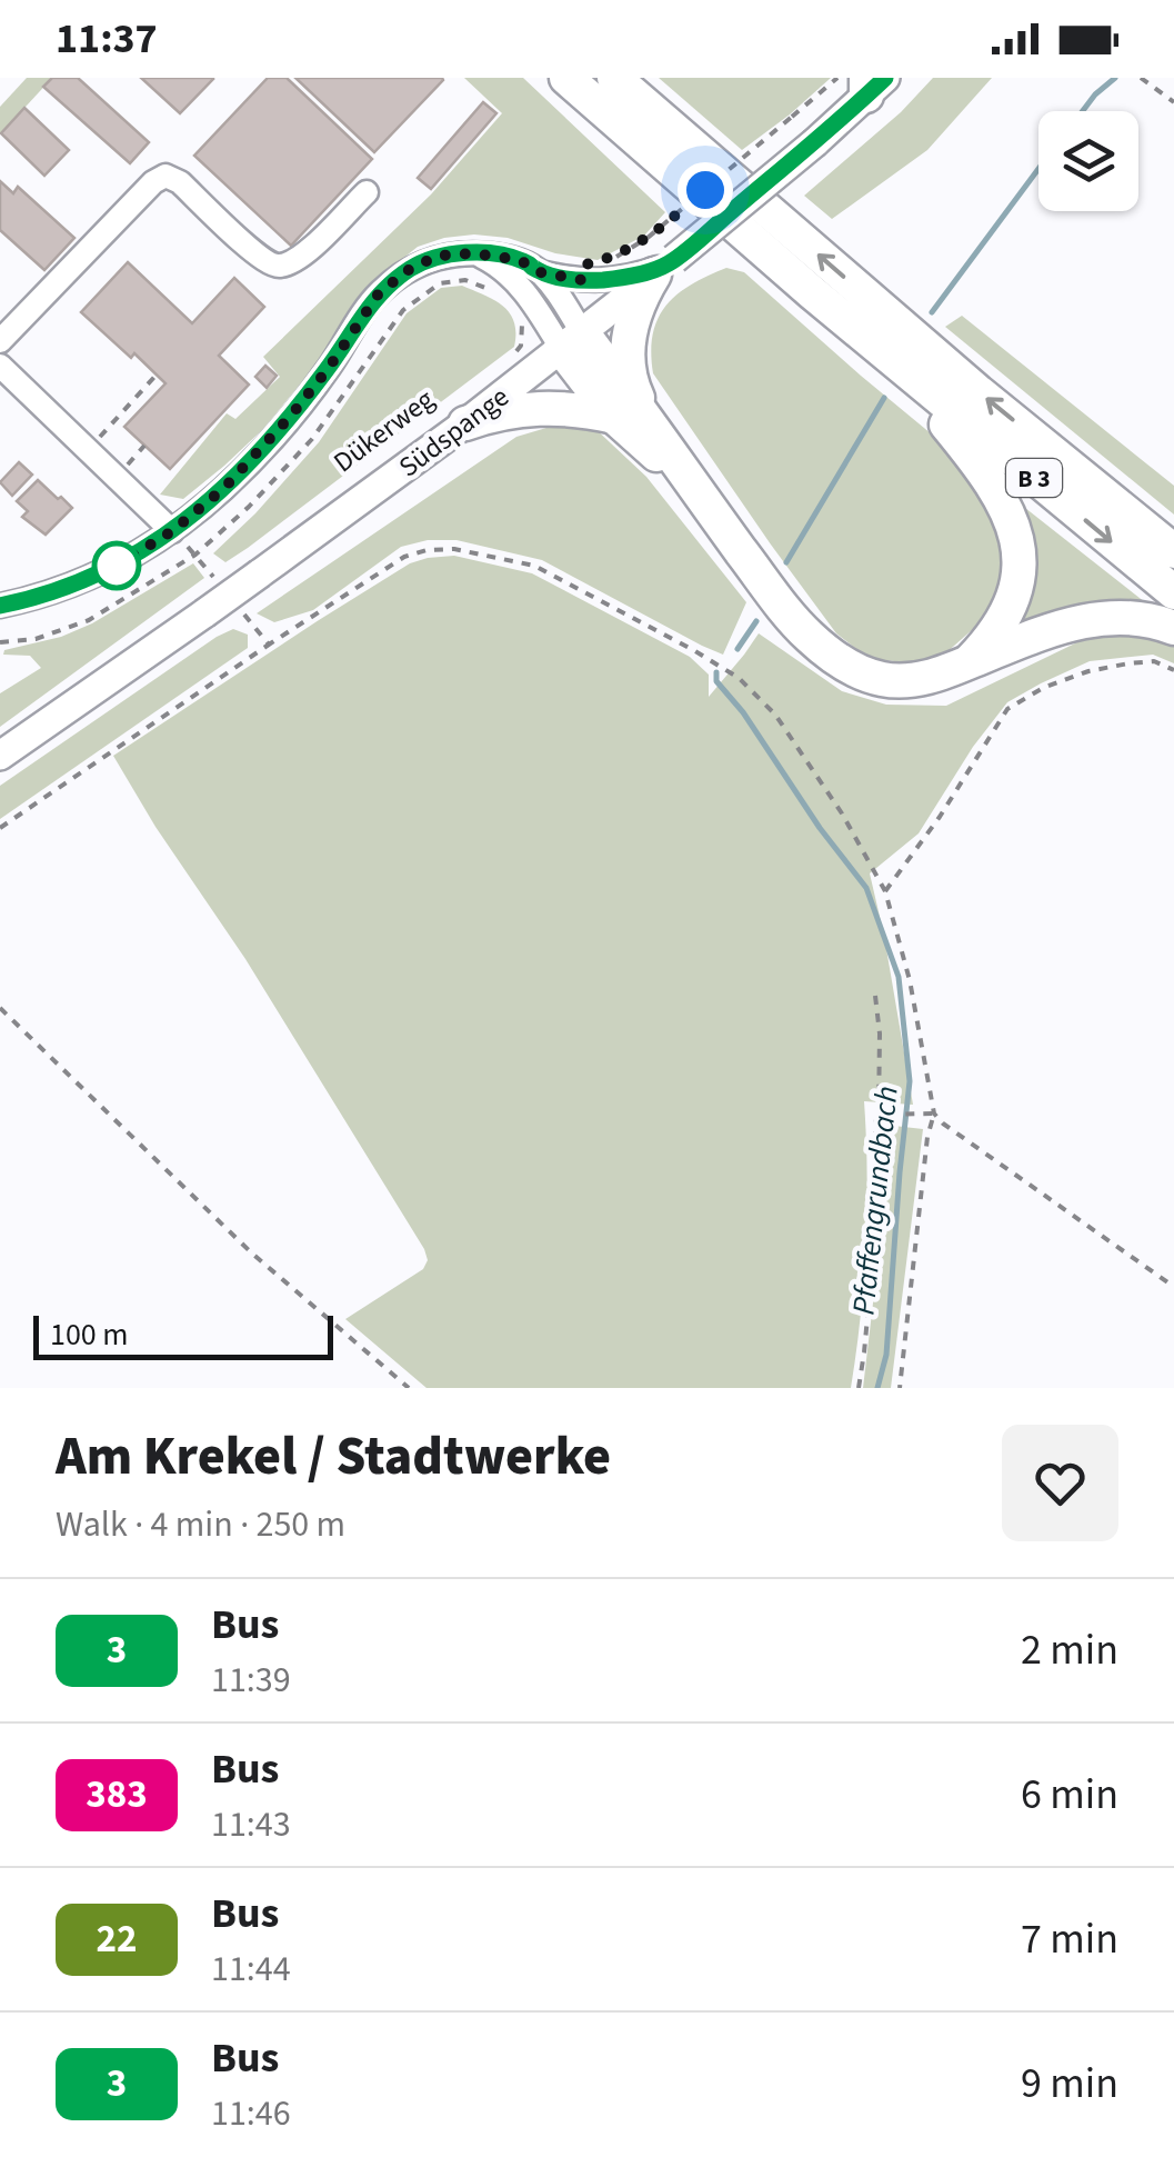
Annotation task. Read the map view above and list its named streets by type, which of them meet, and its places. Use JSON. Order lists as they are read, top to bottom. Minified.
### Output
{"streets":{"highway":["B 3"],"main road":["Südspange"],"path":["Dükerweg"]},"water":["Pfaffengrundbach"],"lines":["bus line 3"],"scale_bar":"100 m","page":{"status":"11:37","scale":"100 m","heading":["Am Krekel / Stadtwerke","Walk · 4 min · 250 m"],"list":[{"mark":"3","name":"Bus","note":"11:39","value":"2 min"},{"mark":"383","name":"Bus","note":"11:43","value":"6 min"},{"mark":"22","name":"Bus","note":"11:44","value":"7 min"},{"mark":"3","name":"Bus","note":"11:46","value":"9 min"}]}}
